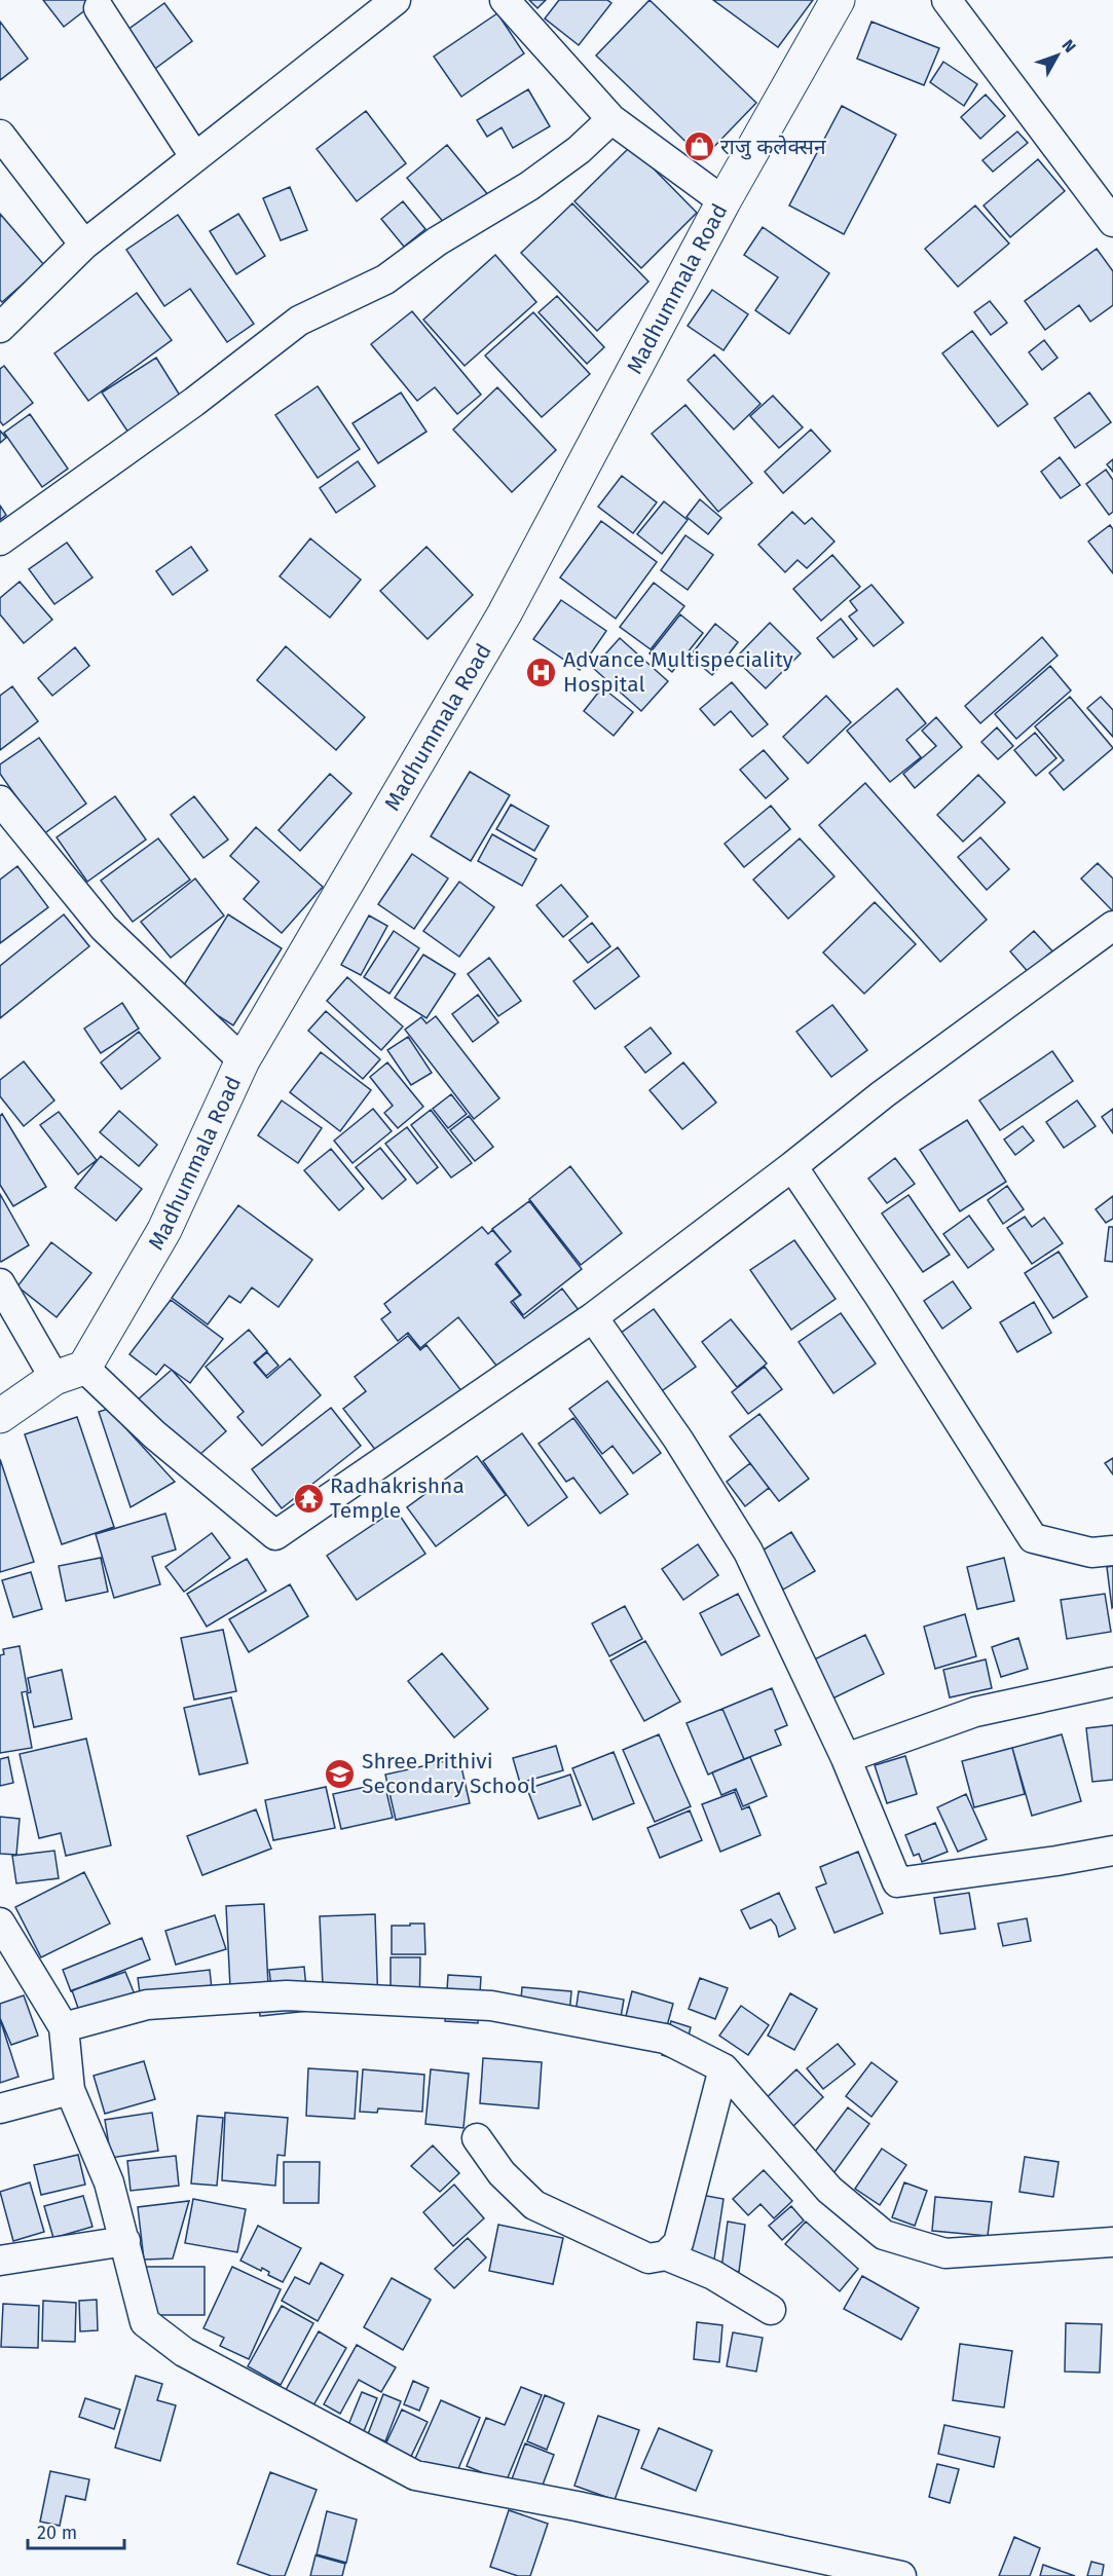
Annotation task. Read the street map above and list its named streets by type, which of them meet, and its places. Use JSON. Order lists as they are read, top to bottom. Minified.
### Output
{"streets":{"street":["Madhummala Road"]},"places":{"shop":["राजु कलेक्सन"],"hospital":["Advance Multispeciality Hospital"],"temple":["Radhakrishna Temple"],"school or university":["Shree Prithivi Secondary School"]},"scale_bar":"20 m","north":"top right"}
